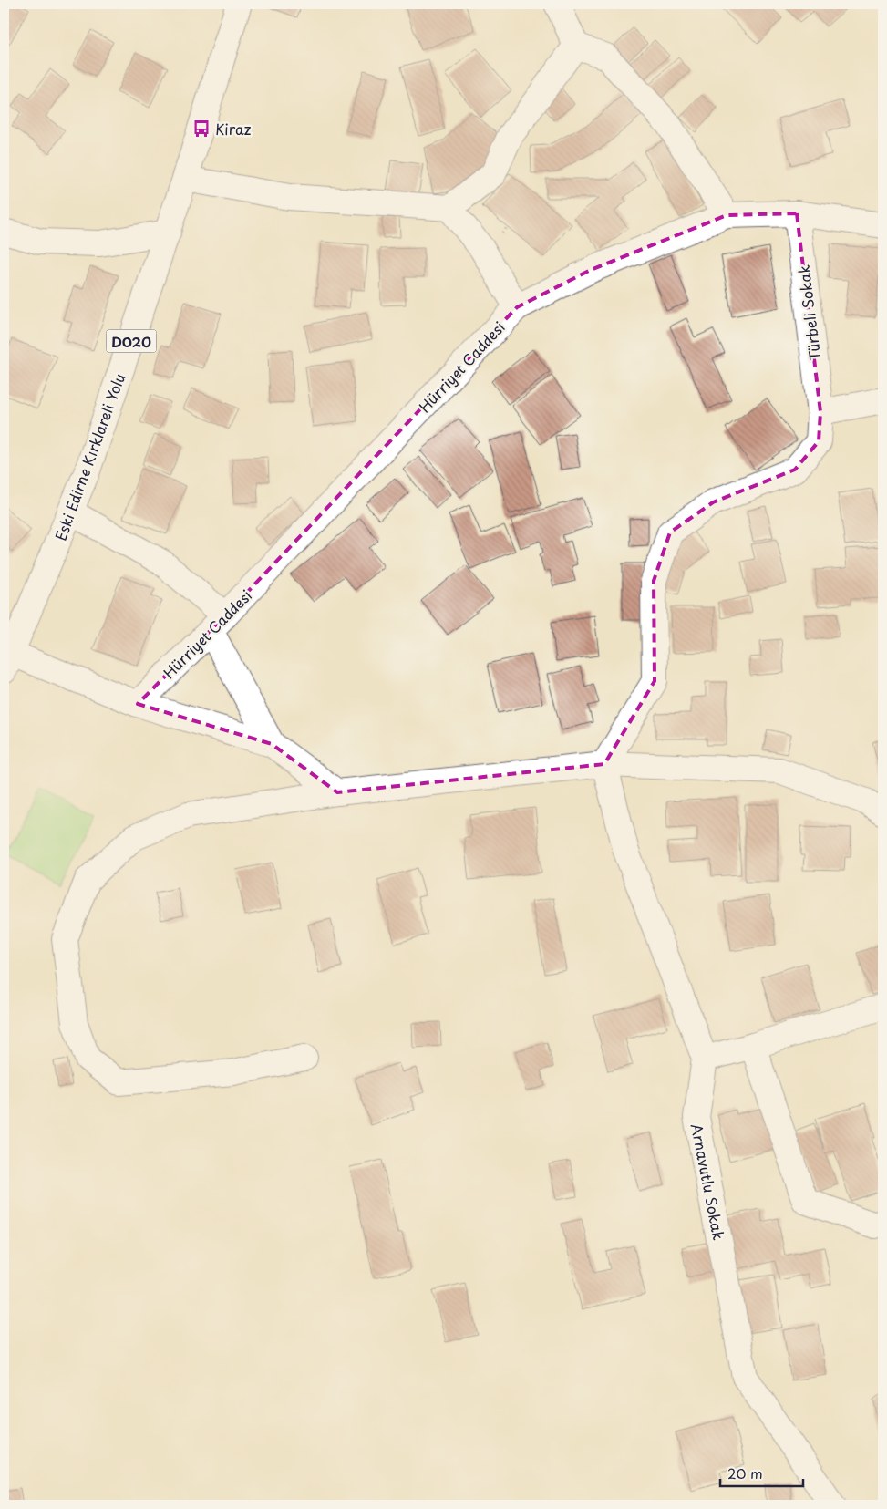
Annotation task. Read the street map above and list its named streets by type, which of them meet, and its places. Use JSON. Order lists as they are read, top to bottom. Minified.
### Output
{"streets":{"main road":["Türbeli Sokak","D020","Hürriyet Caddesi","Eski Edirne Kırklareli Yolu","Arnavutlu Sokak"]},"crossings":[["Türbeli Sokak","Hürriyet Caddesi"],["Türbeli Sokak","Arnavutlu Sokak"]],"places":{"bus stop":["Kiraz"]},"scale_bar":"20 m"}
